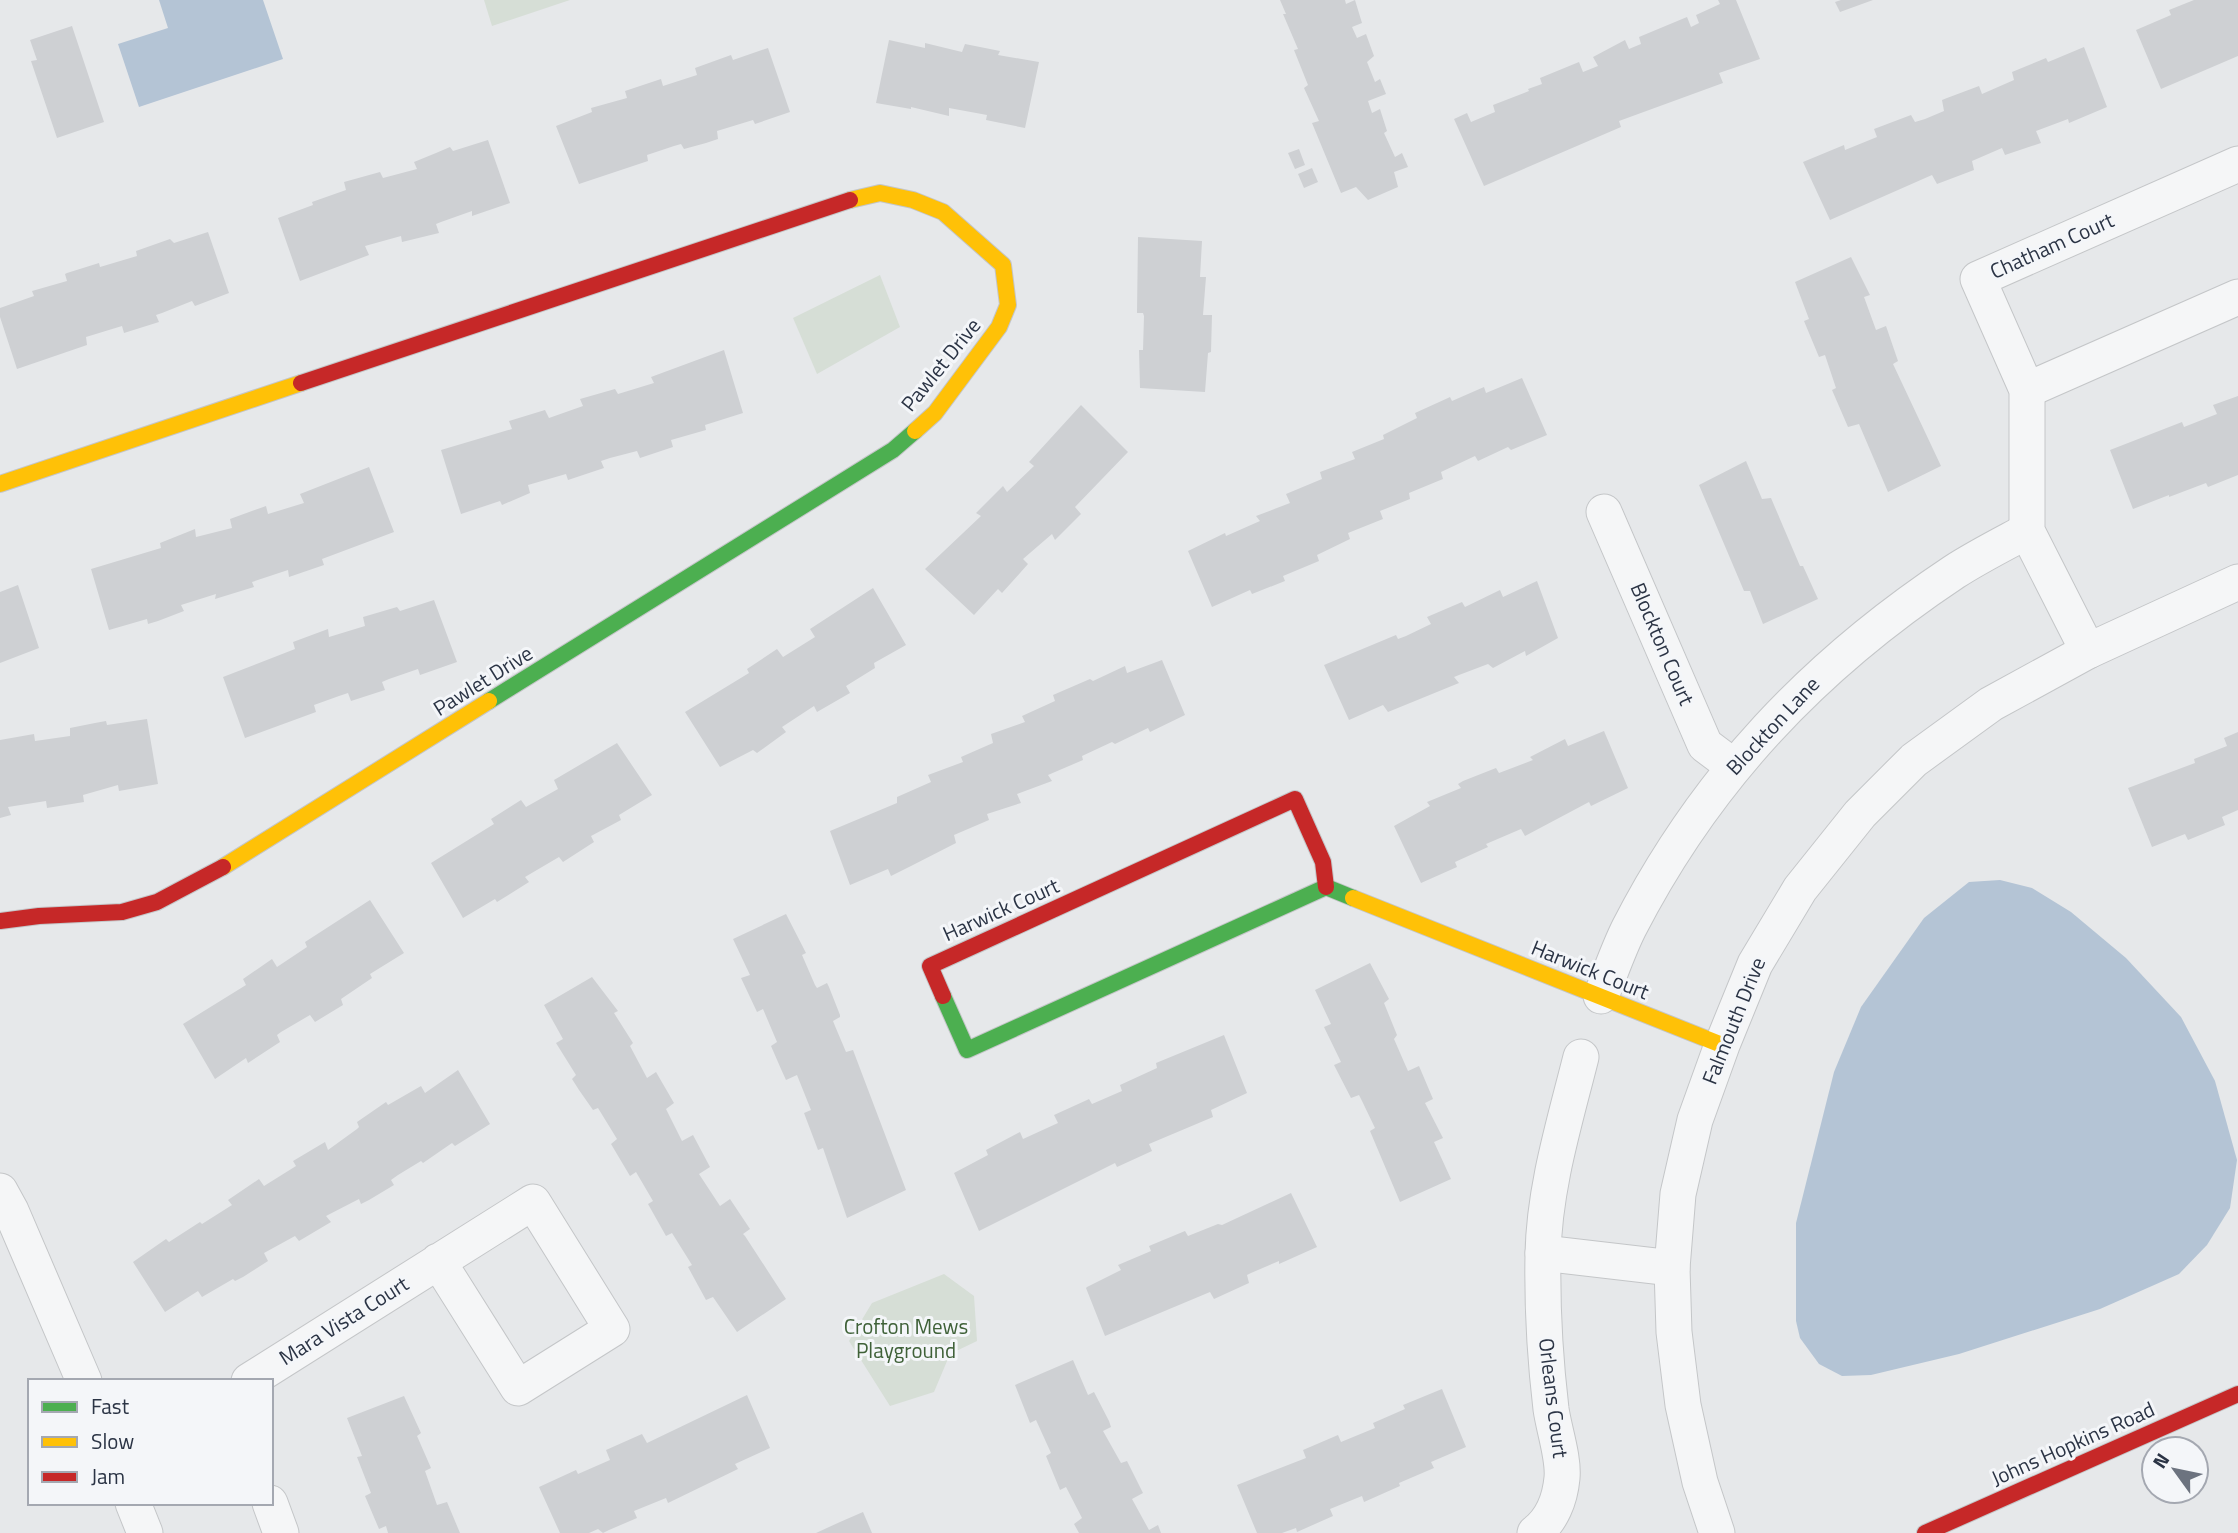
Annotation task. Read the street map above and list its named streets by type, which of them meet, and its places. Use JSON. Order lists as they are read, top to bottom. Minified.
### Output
{"streets":{"street":["Chatham Court","Pawlet Drive","Blockton Court","Blockton Lane","Harwick Court","Falmouth Drive","Mara Vista Court","Orleans Court","Johns Hopkins Road"]},"crossings":[["Chatham Court","Blockton Lane"],["Chatham Court","Falmouth Drive"],["Blockton Court","Blockton Lane"],["Blockton Lane","Harwick Court"],["Harwick Court","Falmouth Drive"]],"parks":["Crofton Mews Playground"],"legend":["Fast","Slow","Jam"],"north":"top left"}
